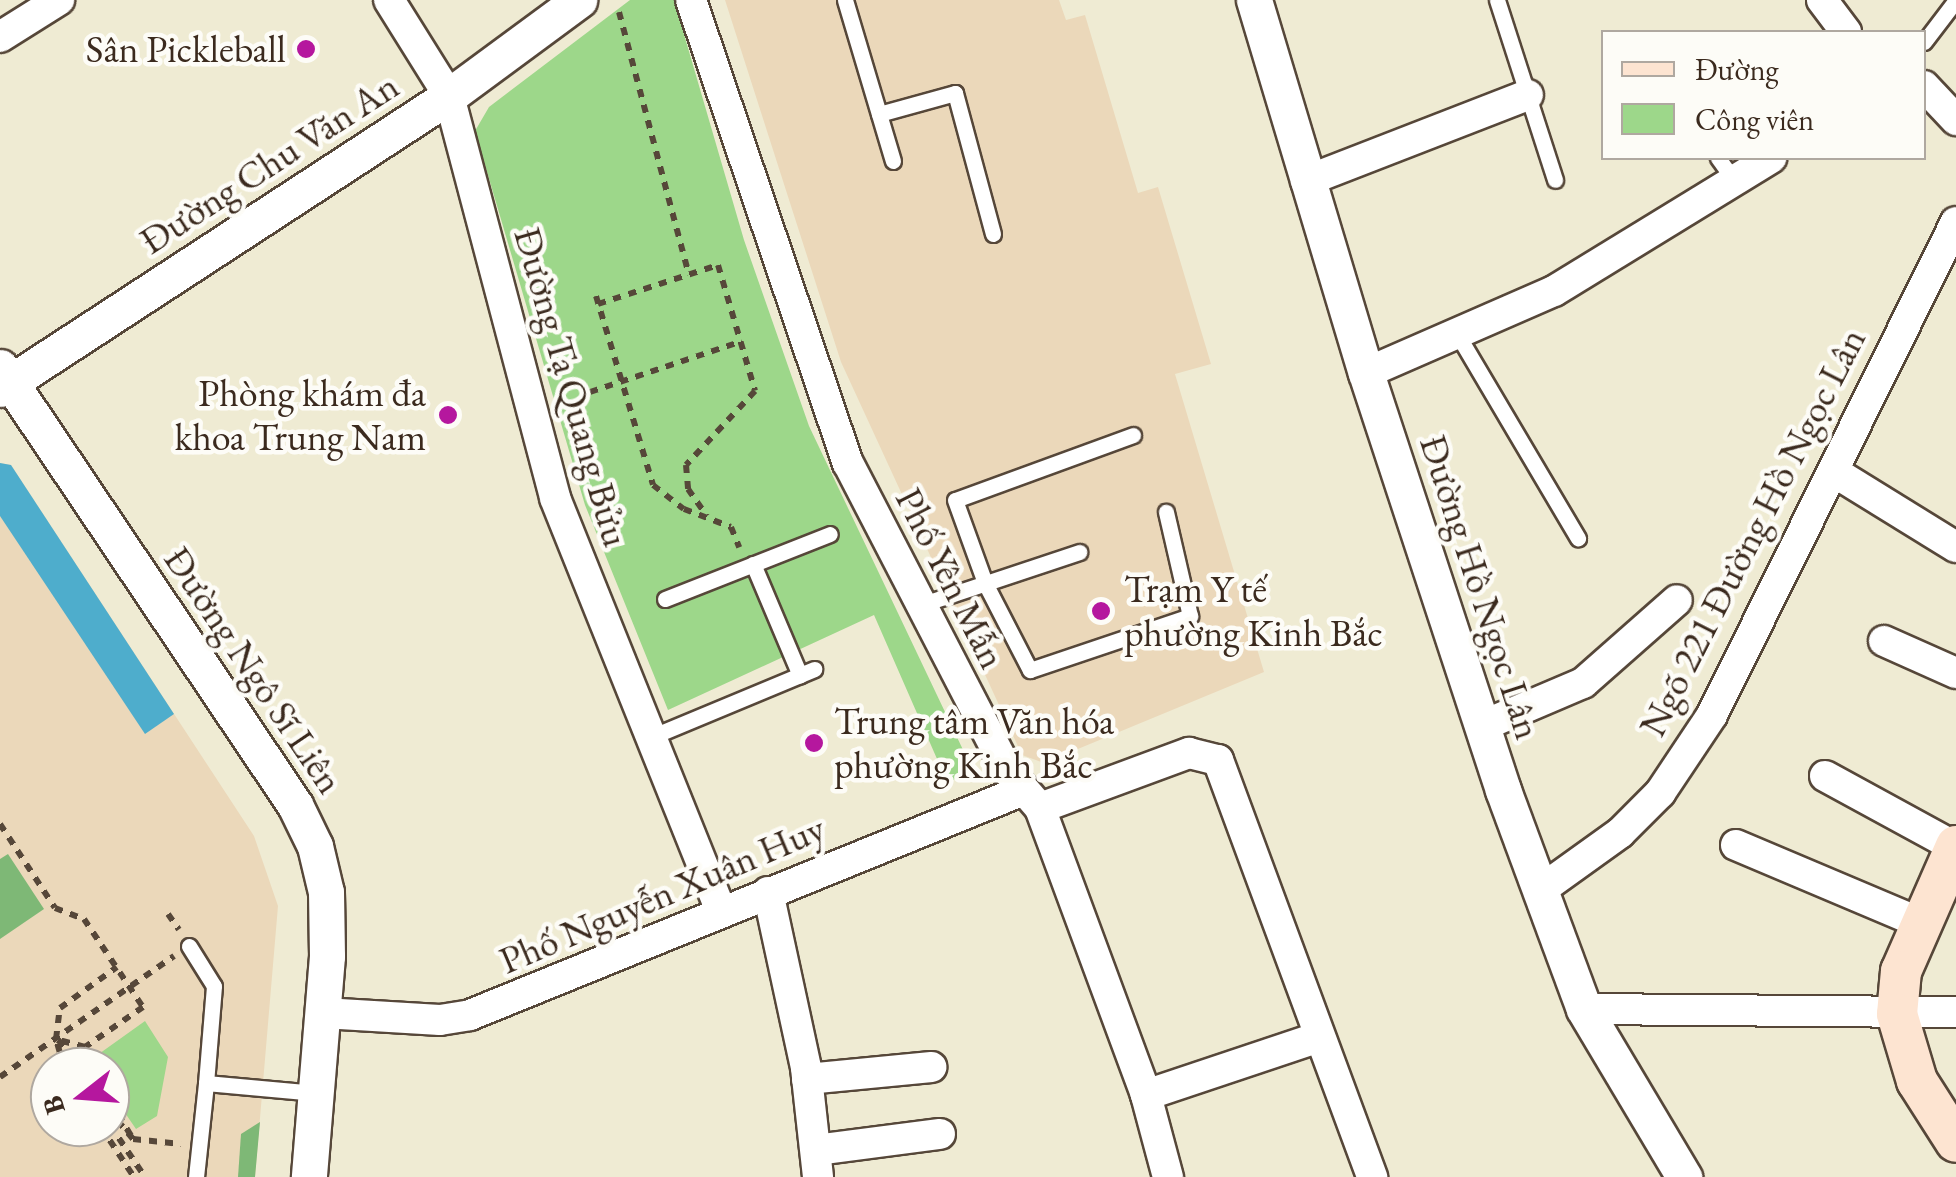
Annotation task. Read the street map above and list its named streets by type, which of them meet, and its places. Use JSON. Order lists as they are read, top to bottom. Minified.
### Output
{"streets":{"street":["Đường Chu Văn An","Đường Tạ Quang Bửu","Ngõ 221 Đường Hồ Ngọc Lân","Phố Yên Mẫn","Đường Hồ Ngọc Lân","Đường Ngô Sĩ Liên","Phố Nguyễn Xuân Huy"]},"crossings":[["Đường Chu Văn An","Đường Tạ Quang Bửu"],["Đường Chu Văn An","Đường Ngô Sĩ Liên"],["Đường Tạ Quang Bửu","Phố Nguyễn Xuân Huy"],["Ngõ 221 Đường Hồ Ngọc Lân","Đường Hồ Ngọc Lân"],["Phố Yên Mẫn","Phố Nguyễn Xuân Huy"],["Đường Ngô Sĩ Liên","Phố Nguyễn Xuân Huy"]],"places":["Sân Pickleball","Phòng khám đa khoa Trung Nam","Trạm Y tế phường Kinh Bắc","Trung tâm Văn hóa phường Kinh Bắc"],"legend":["Đường","Công viên"],"north":"left"}
